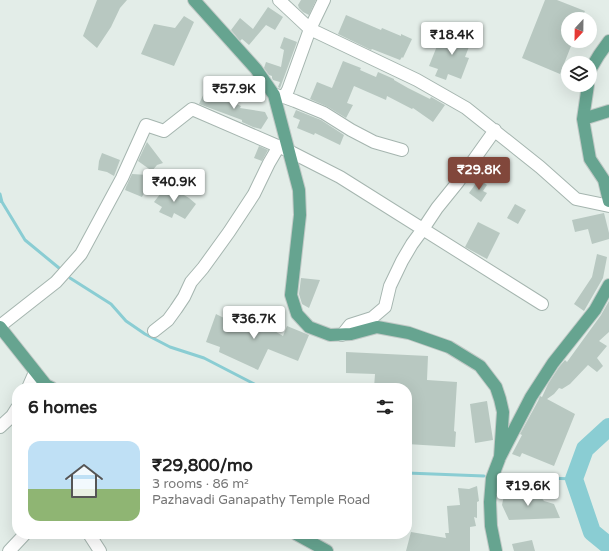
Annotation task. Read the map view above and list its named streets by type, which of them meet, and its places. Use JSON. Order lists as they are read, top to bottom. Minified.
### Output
{"north":"bottom","page":{"price":["₹18.4K","₹57.9K","₹29.8K","₹40.9K","₹36.7K","₹19.6K"],"heading":"6 homes","list":[{"name":"₹29,800/mo","note":"3 rooms · 86 m² · Pazhavadi Ganapathy Temple Road"}]}}
